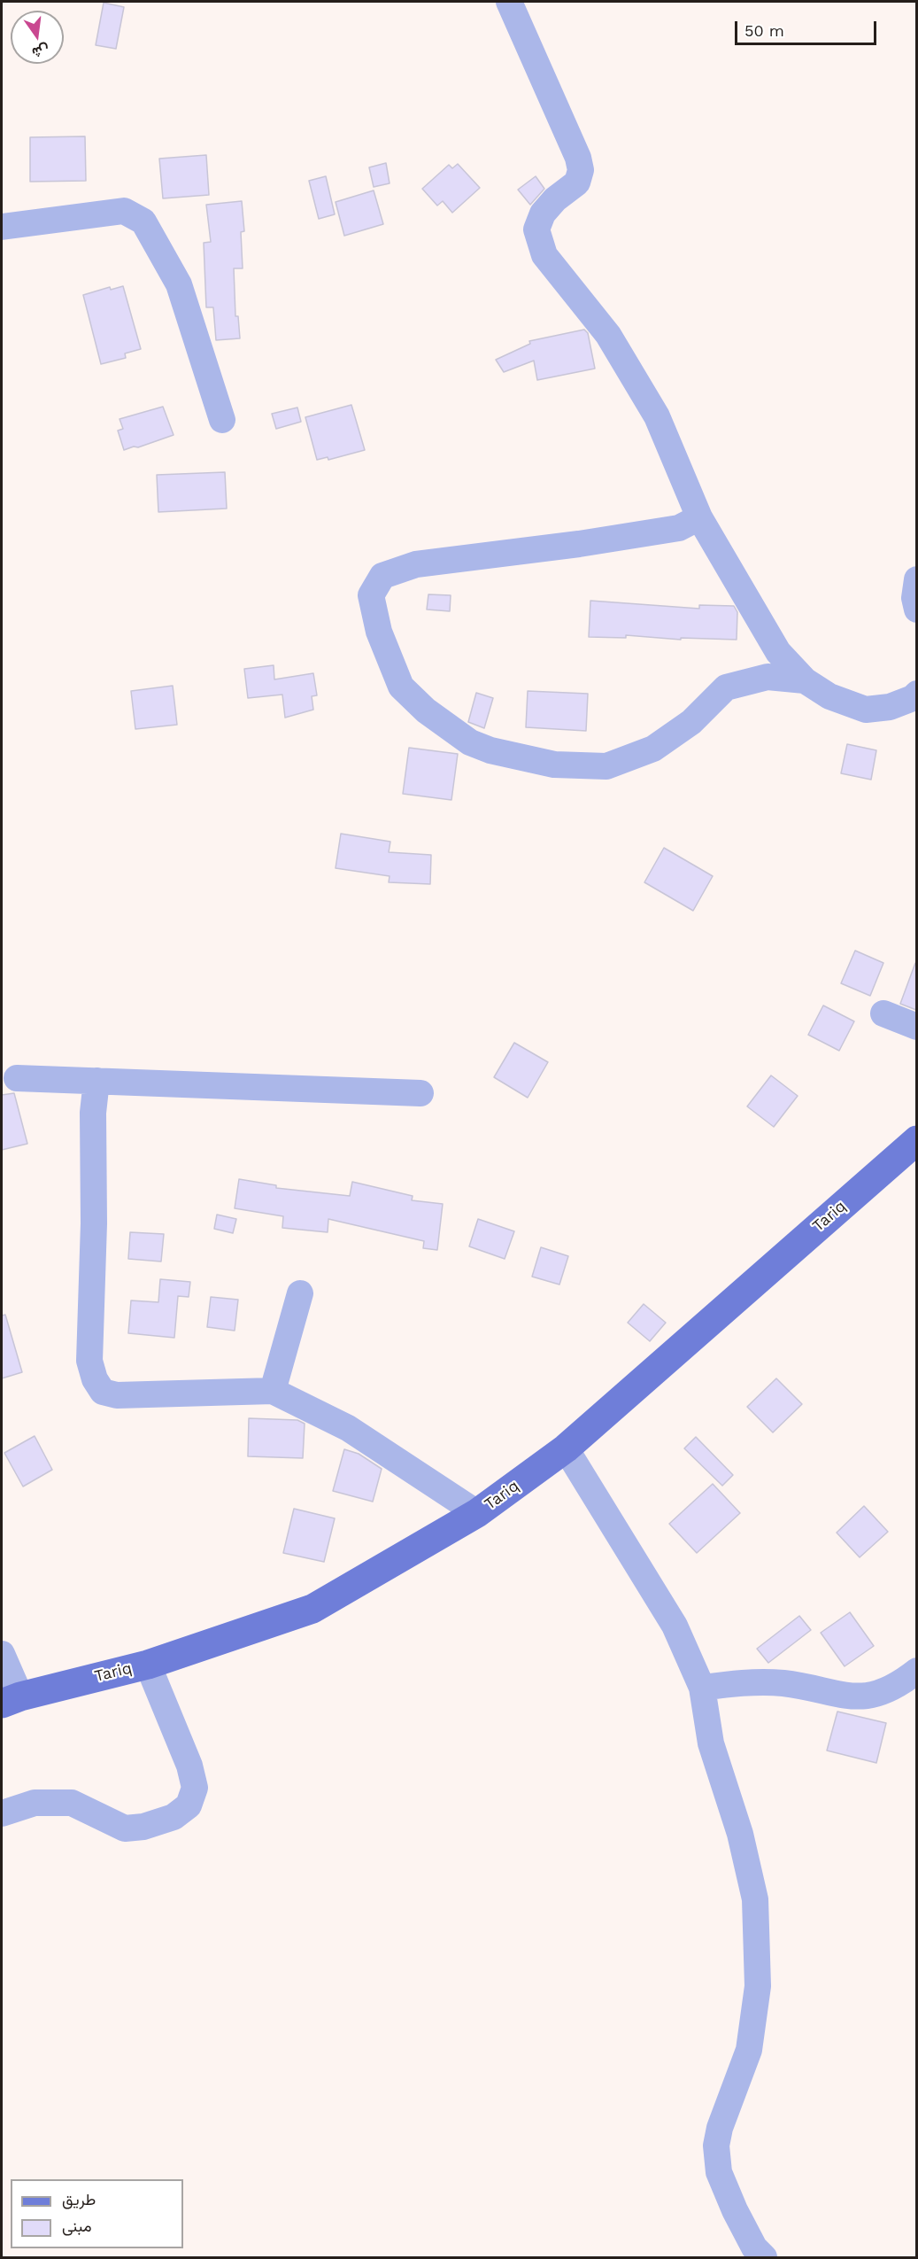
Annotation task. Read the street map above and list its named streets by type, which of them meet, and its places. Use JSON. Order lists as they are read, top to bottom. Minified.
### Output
{"streets":{"main road":["Tariq"]},"legend":["طريق","مبنى"],"scale_bar":"50 m","north":"bottom"}
